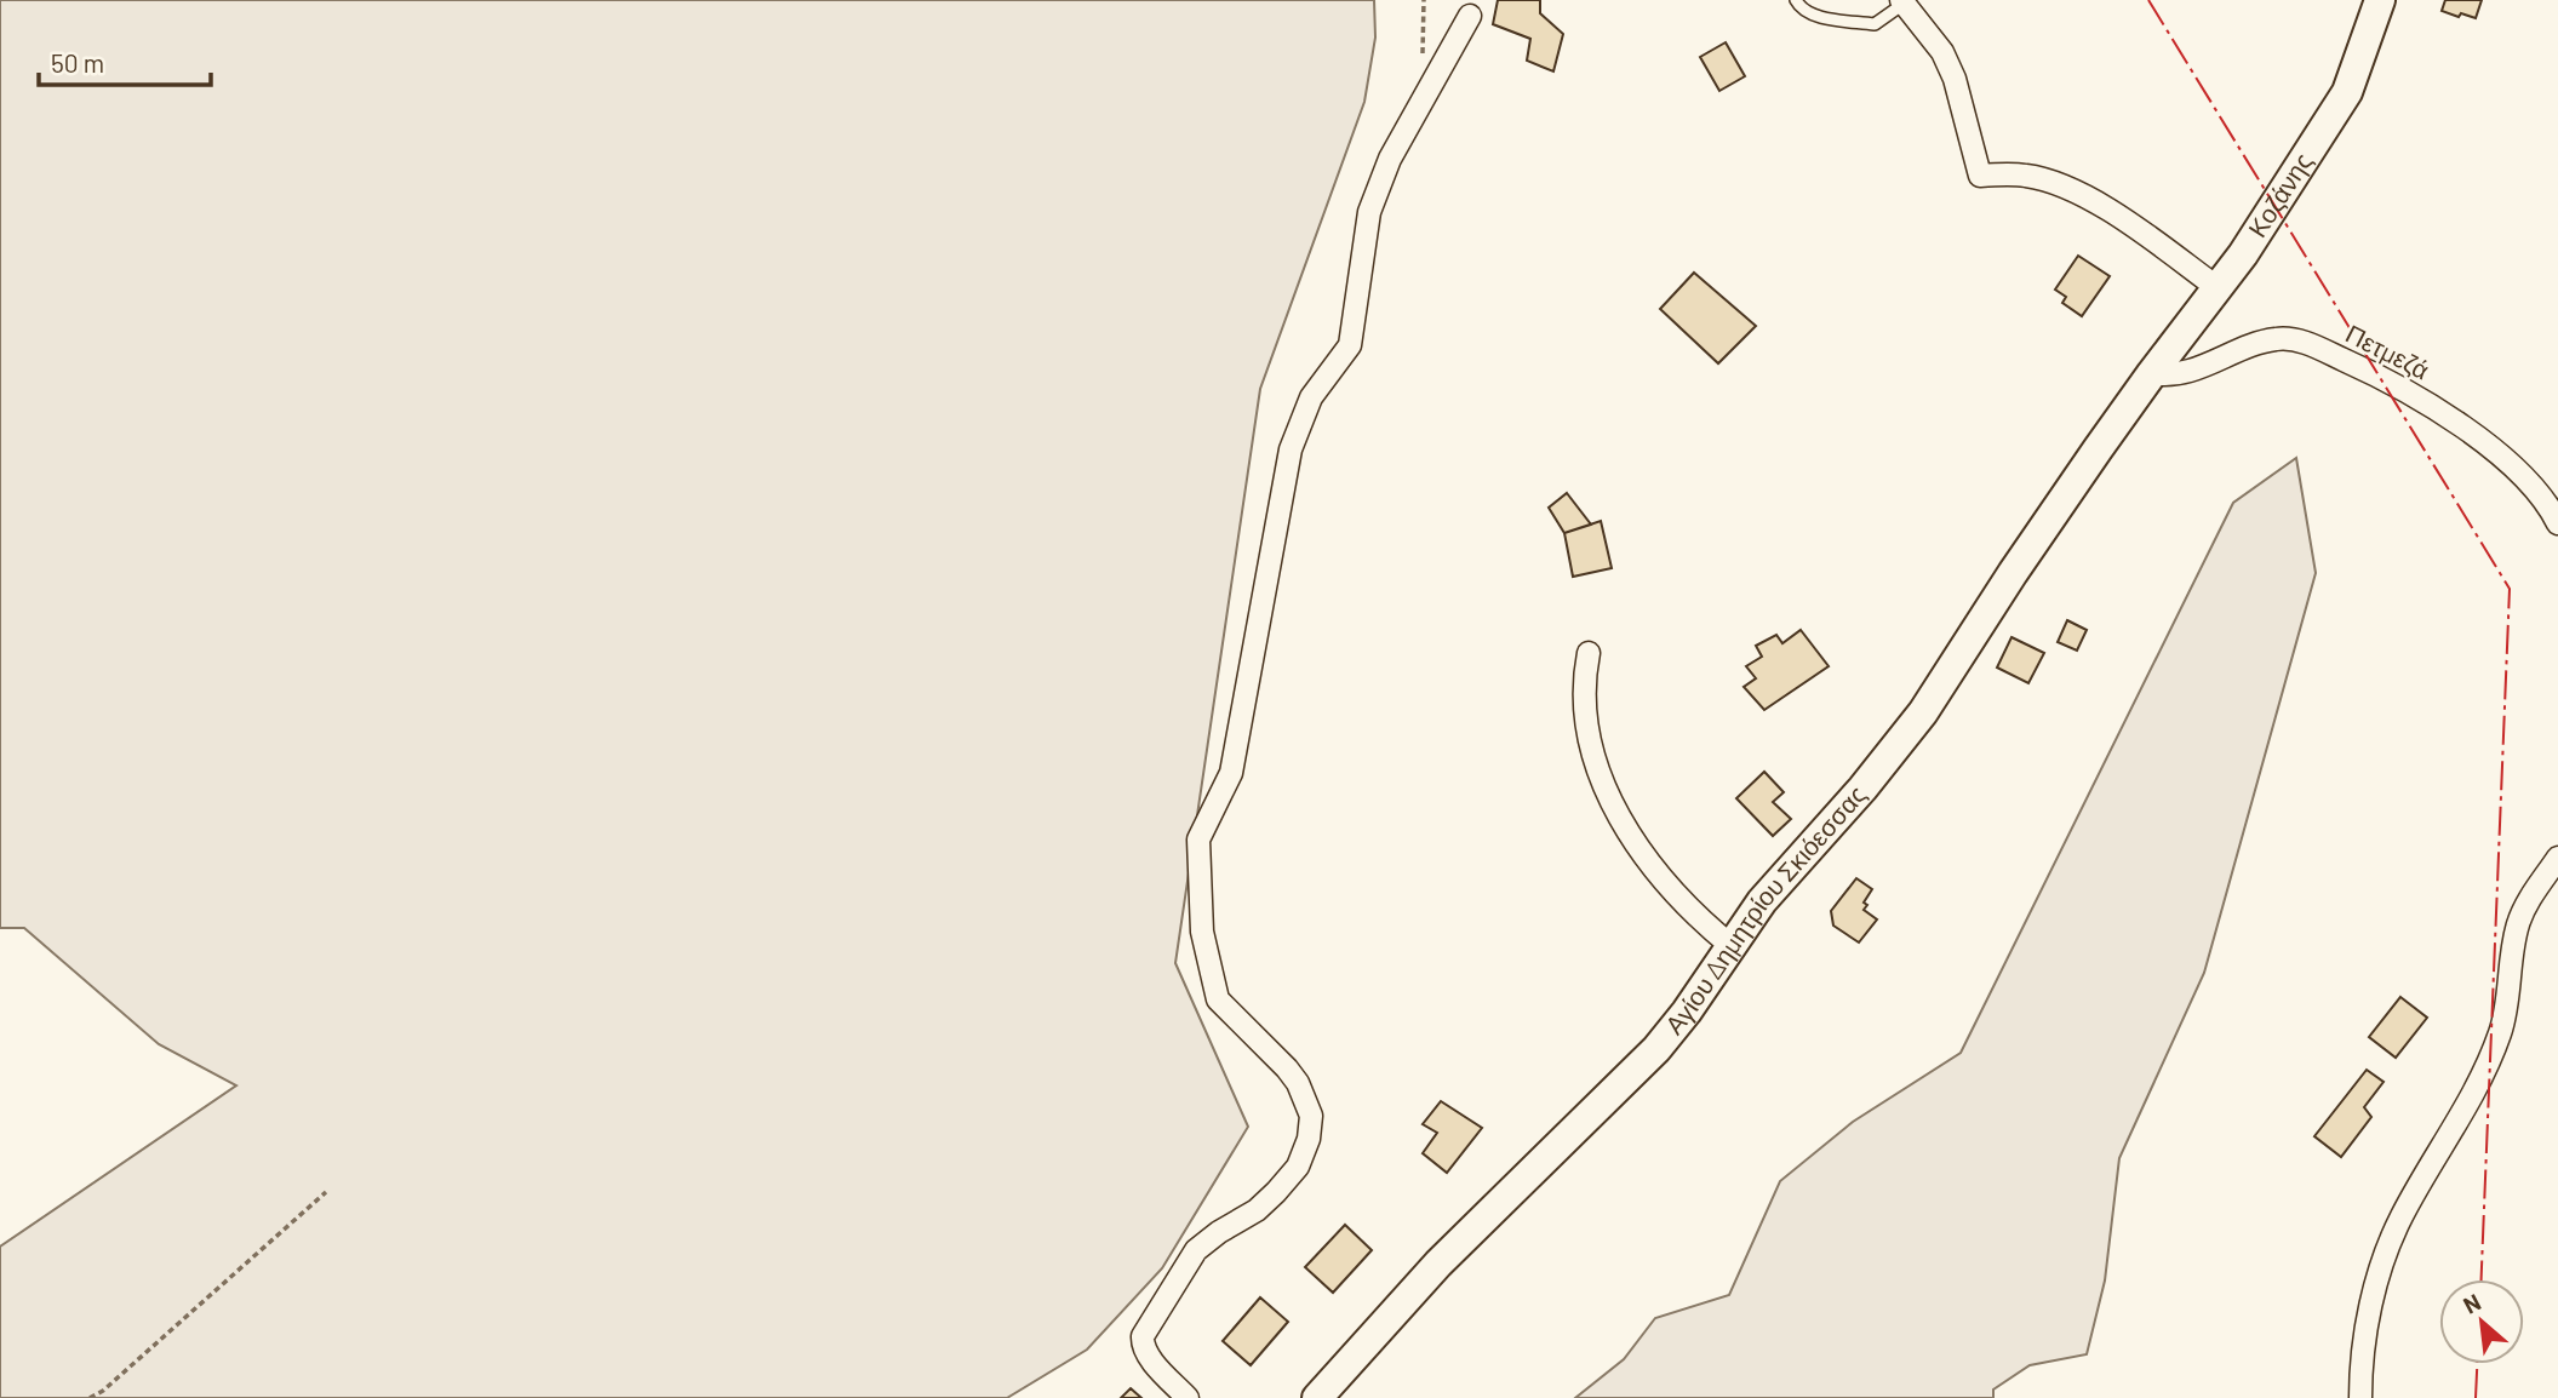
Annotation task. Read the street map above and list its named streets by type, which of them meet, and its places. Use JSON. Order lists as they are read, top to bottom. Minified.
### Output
{"streets":{"street":["Κοζάνης","Πετμεζά","Αγίου Δημητρίου Σκιόεσσας"]},"crossings":[["Κοζάνης","Πετμεζά"],["Κοζάνης","Αγίου Δημητρίου Σκιόεσσας"],["Πετμεζά","Αγίου Δημητρίου Σκιόεσσας"]],"scale_bar":"50 m","north":"top left"}
